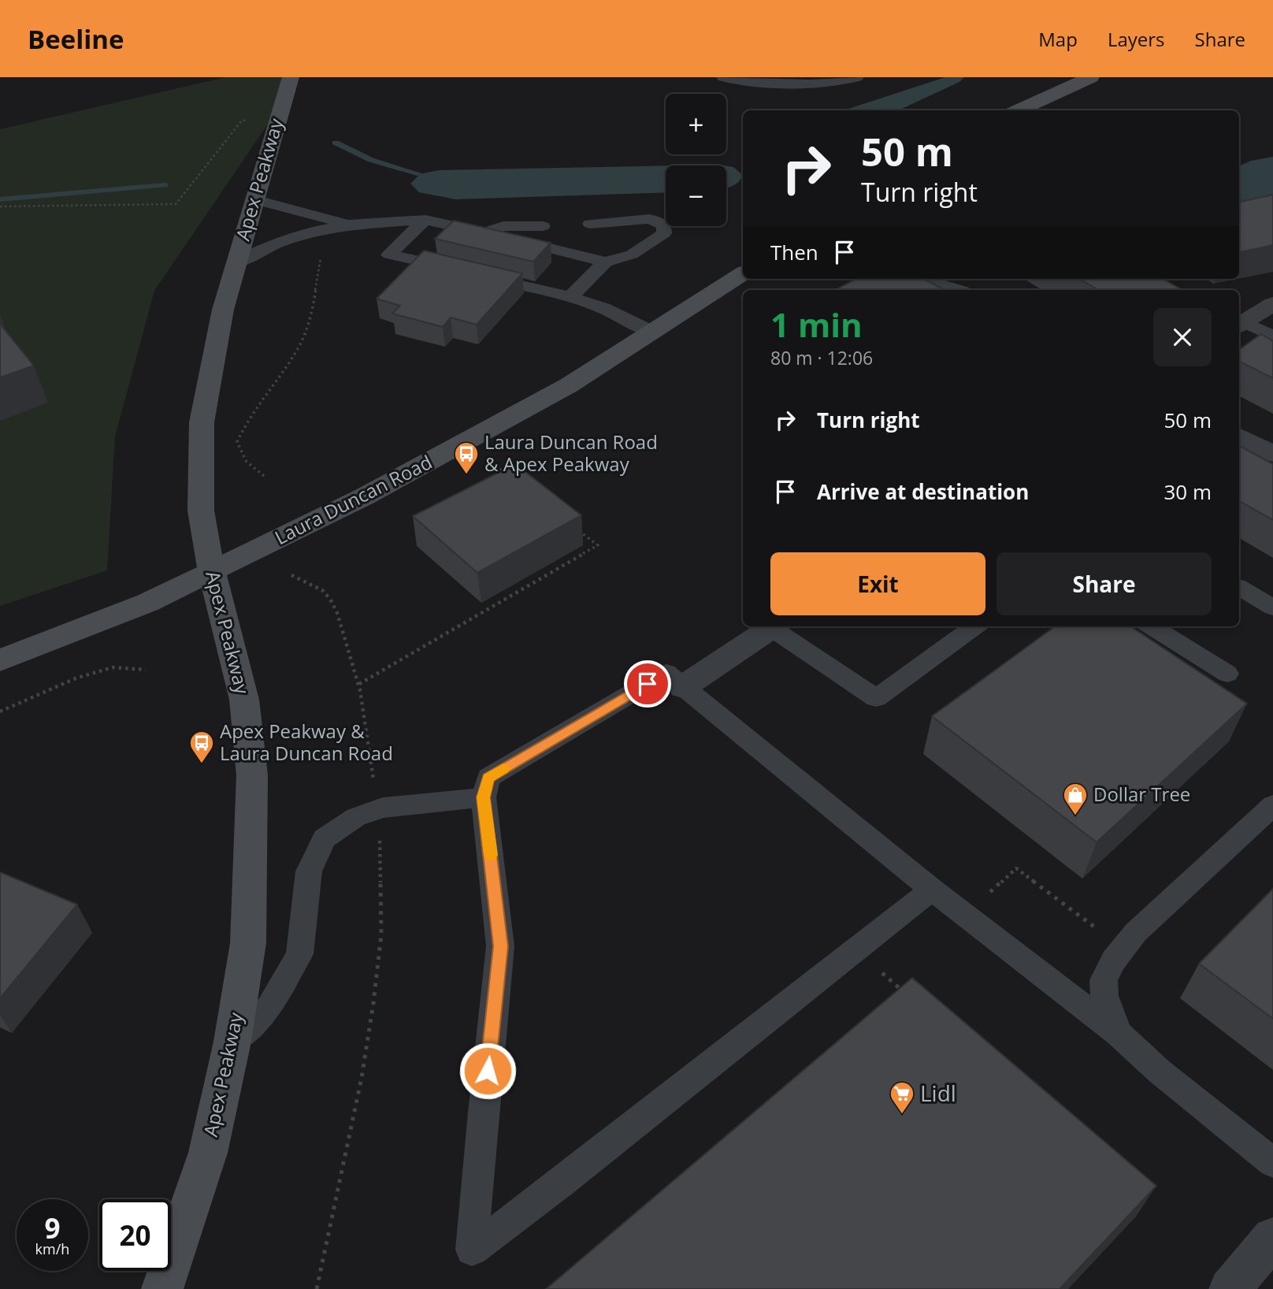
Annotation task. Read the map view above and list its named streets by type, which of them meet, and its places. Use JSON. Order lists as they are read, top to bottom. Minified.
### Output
{"streets":{"main road":["Apex Peakway","Laura Duncan Road"]},"crossings":[["Apex Peakway","Laura Duncan Road"]],"places":{"bus stop":["Laura Duncan Road & Apex Peakway","Apex Peakway & Laura Duncan Road"],"shop":["Dollar Tree"],"supermarket":["Lidl"]},"page":{"header":"Beeline","nav":["Map","Layers","Share"],"map_buttons":["+","−"],"turn":["50 m","Turn right"],"then":"Then","heading":["1 min","80 m · 12:06"],"list":[{"name":"Turn right","value":"50 m"},{"name":"Arrive at destination","value":"30 m"}],"buttons":["Exit","Share"],"speed":"9 km/h","limit":"20"}}
